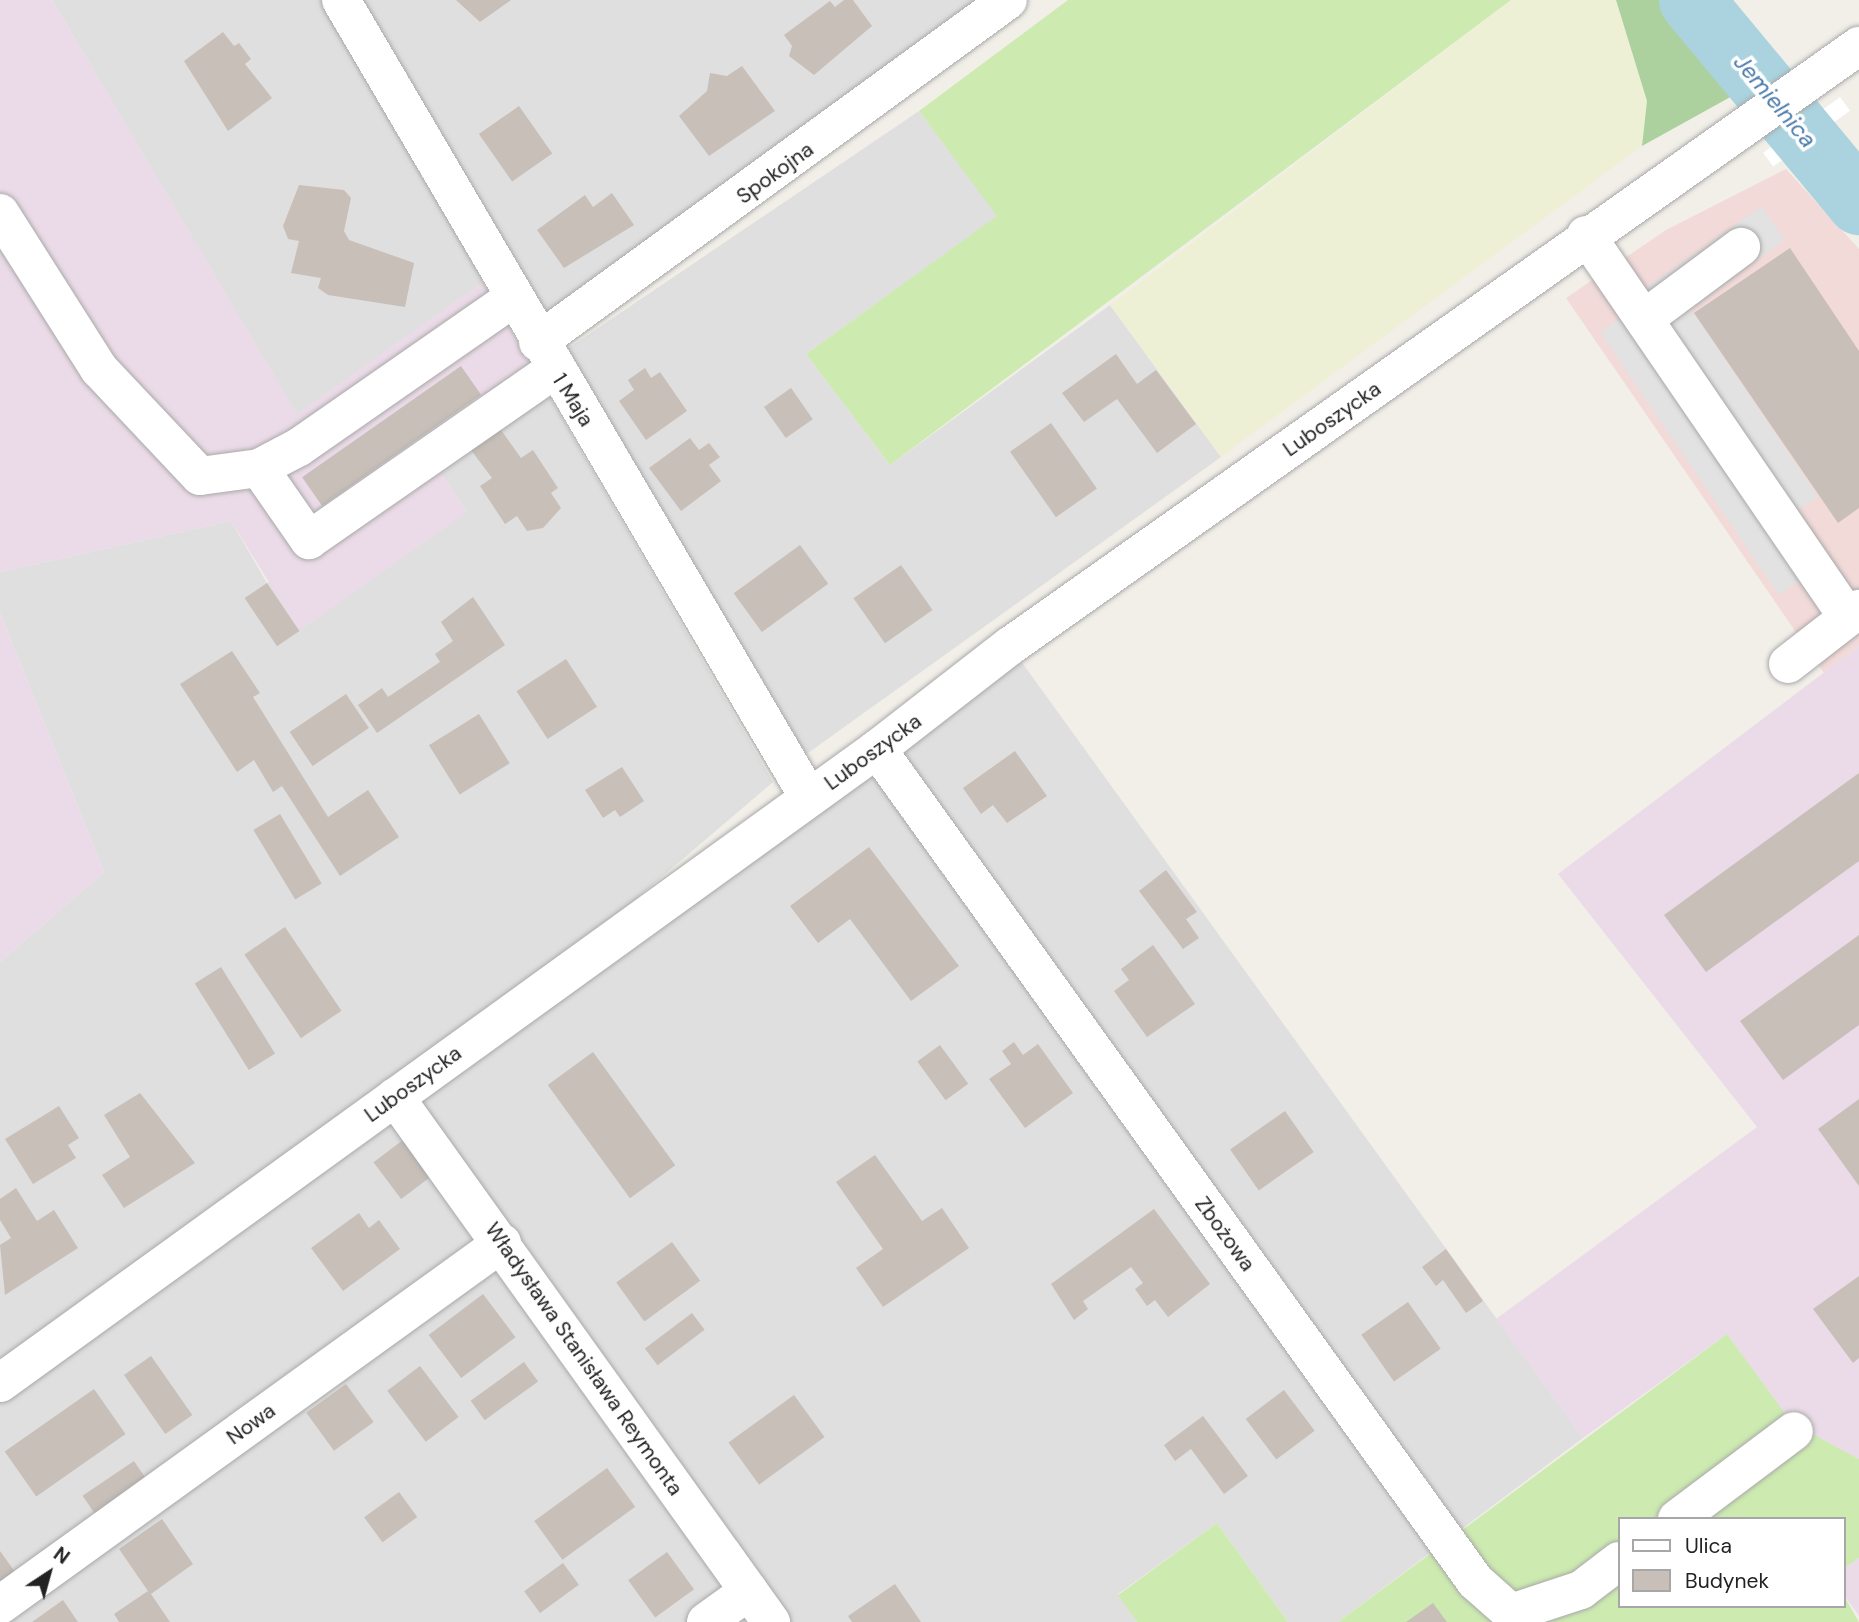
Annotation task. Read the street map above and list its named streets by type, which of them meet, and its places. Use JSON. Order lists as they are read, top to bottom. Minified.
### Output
{"streets":{"street":["Spokojna","1 Maja","Luboszycka","Zbożowa","Władysława Stanisława Reymonta","Nowa"]},"crossings":[["Spokojna","1 Maja"],["1 Maja","Luboszycka"],["Luboszycka","Zbożowa"],["Luboszycka","Władysława Stanisława Reymonta"],["Władysława Stanisława Reymonta","Nowa"]],"water":["Jemielnica"],"legend":["Ulica","Budynek"],"north":"top right"}
